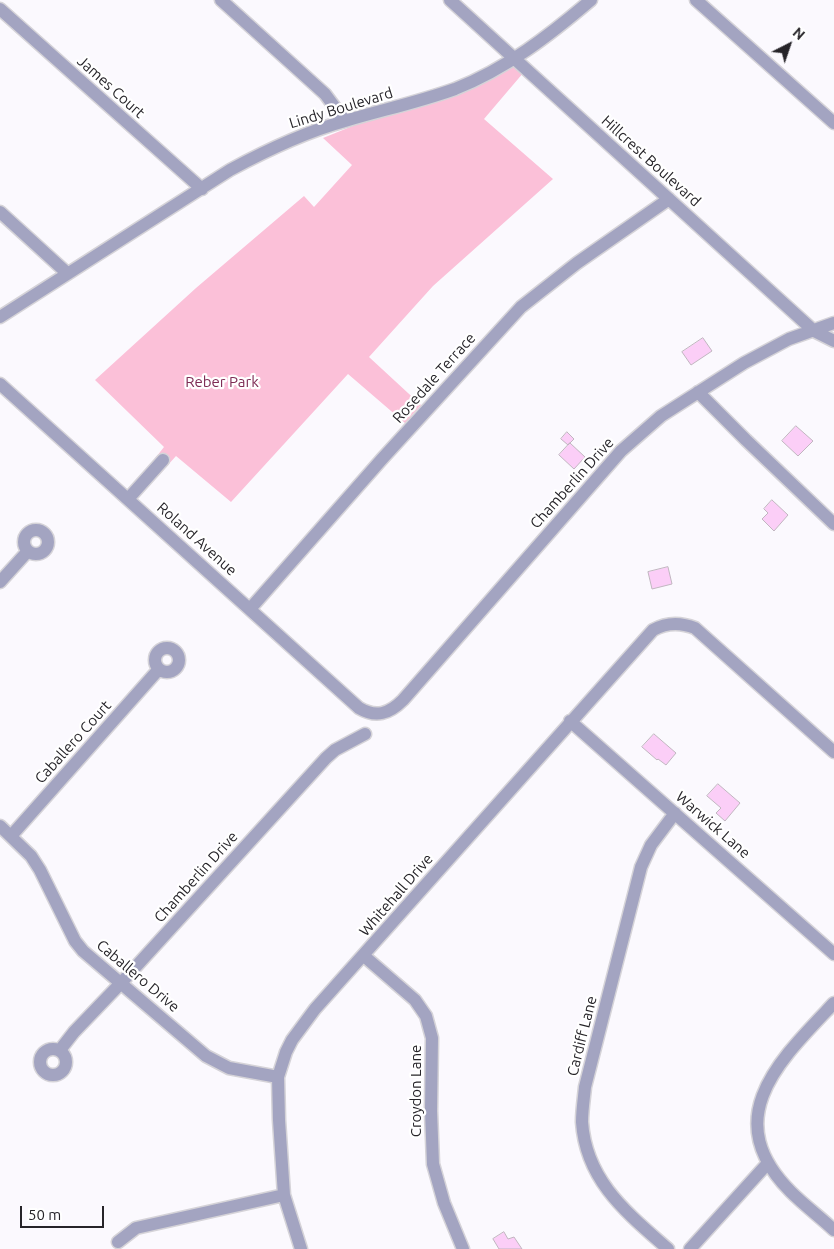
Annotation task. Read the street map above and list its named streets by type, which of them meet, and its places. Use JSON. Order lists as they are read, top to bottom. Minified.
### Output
{"streets":{"street":["James Court","Lindy Boulevard","Hillcrest Boulevard","Rosedale Terrace","Chamberlin Drive","Roland Avenue","Caballero Court","Warwick Lane","Whitehall Drive","Caballero Drive","Cardiff Lane","Croydon Lane"]},"crossings":[["James Court","Lindy Boulevard"],["Lindy Boulevard","Hillcrest Boulevard"],["Hillcrest Boulevard","Rosedale Terrace"],["Hillcrest Boulevard","Chamberlin Drive"],["Rosedale Terrace","Roland Avenue"],["Chamberlin Drive","Roland Avenue"],["Chamberlin Drive","Caballero Drive"],["Caballero Court","Caballero Drive"],["Warwick Lane","Whitehall Drive"],["Warwick Lane","Cardiff Lane"],["Whitehall Drive","Caballero Drive"],["Whitehall Drive","Croydon Lane"]],"parks":["Reber Park"],"scale_bar":"50 m","north":"top right"}
